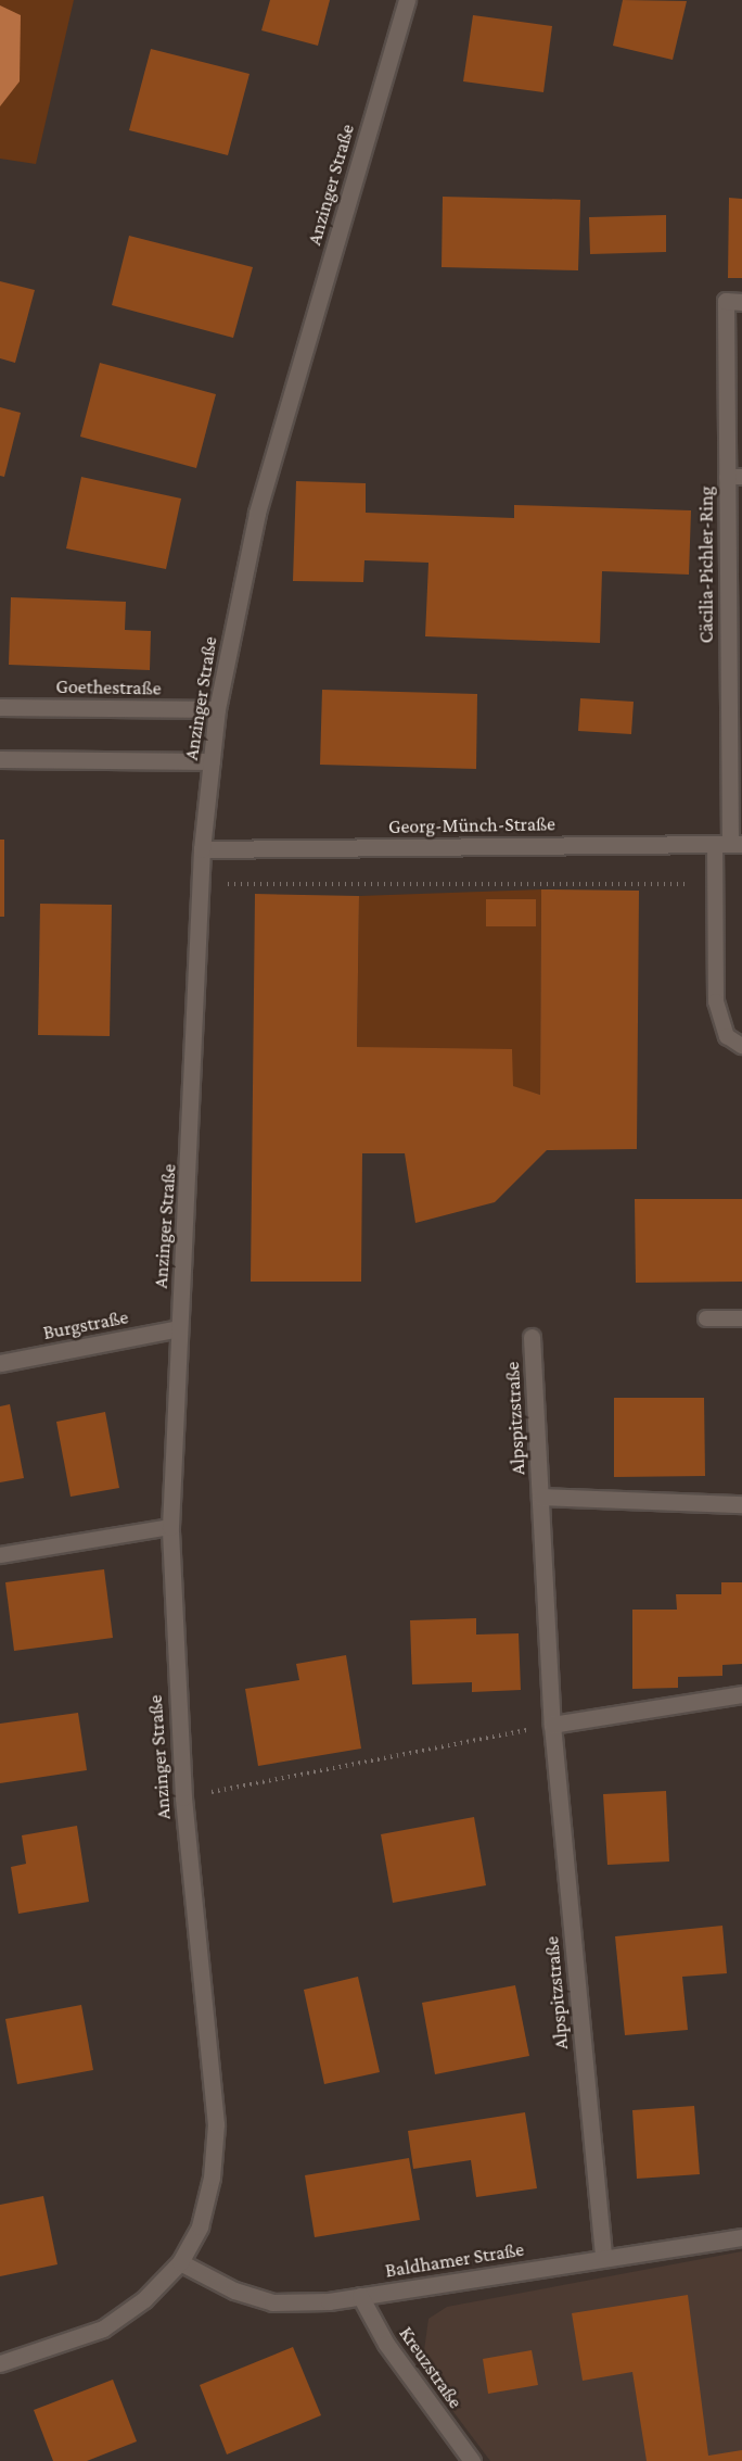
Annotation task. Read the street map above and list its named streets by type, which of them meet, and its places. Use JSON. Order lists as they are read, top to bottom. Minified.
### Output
{"streets":{"street":["Anzinger Straße","Cäcilia-Pichler-Ring","Goethestraße","Georg-Münch-Straße","Burgstraße","Alpspitzstraße","Baldhamer Straße","Kreuzstraße"]},"crossings":[["Anzinger Straße","Goethestraße"],["Anzinger Straße","Georg-Münch-Straße"],["Anzinger Straße","Burgstraße"],["Anzinger Straße","Baldhamer Straße"],["Cäcilia-Pichler-Ring","Georg-Münch-Straße"],["Alpspitzstraße","Baldhamer Straße"],["Baldhamer Straße","Kreuzstraße"]]}
